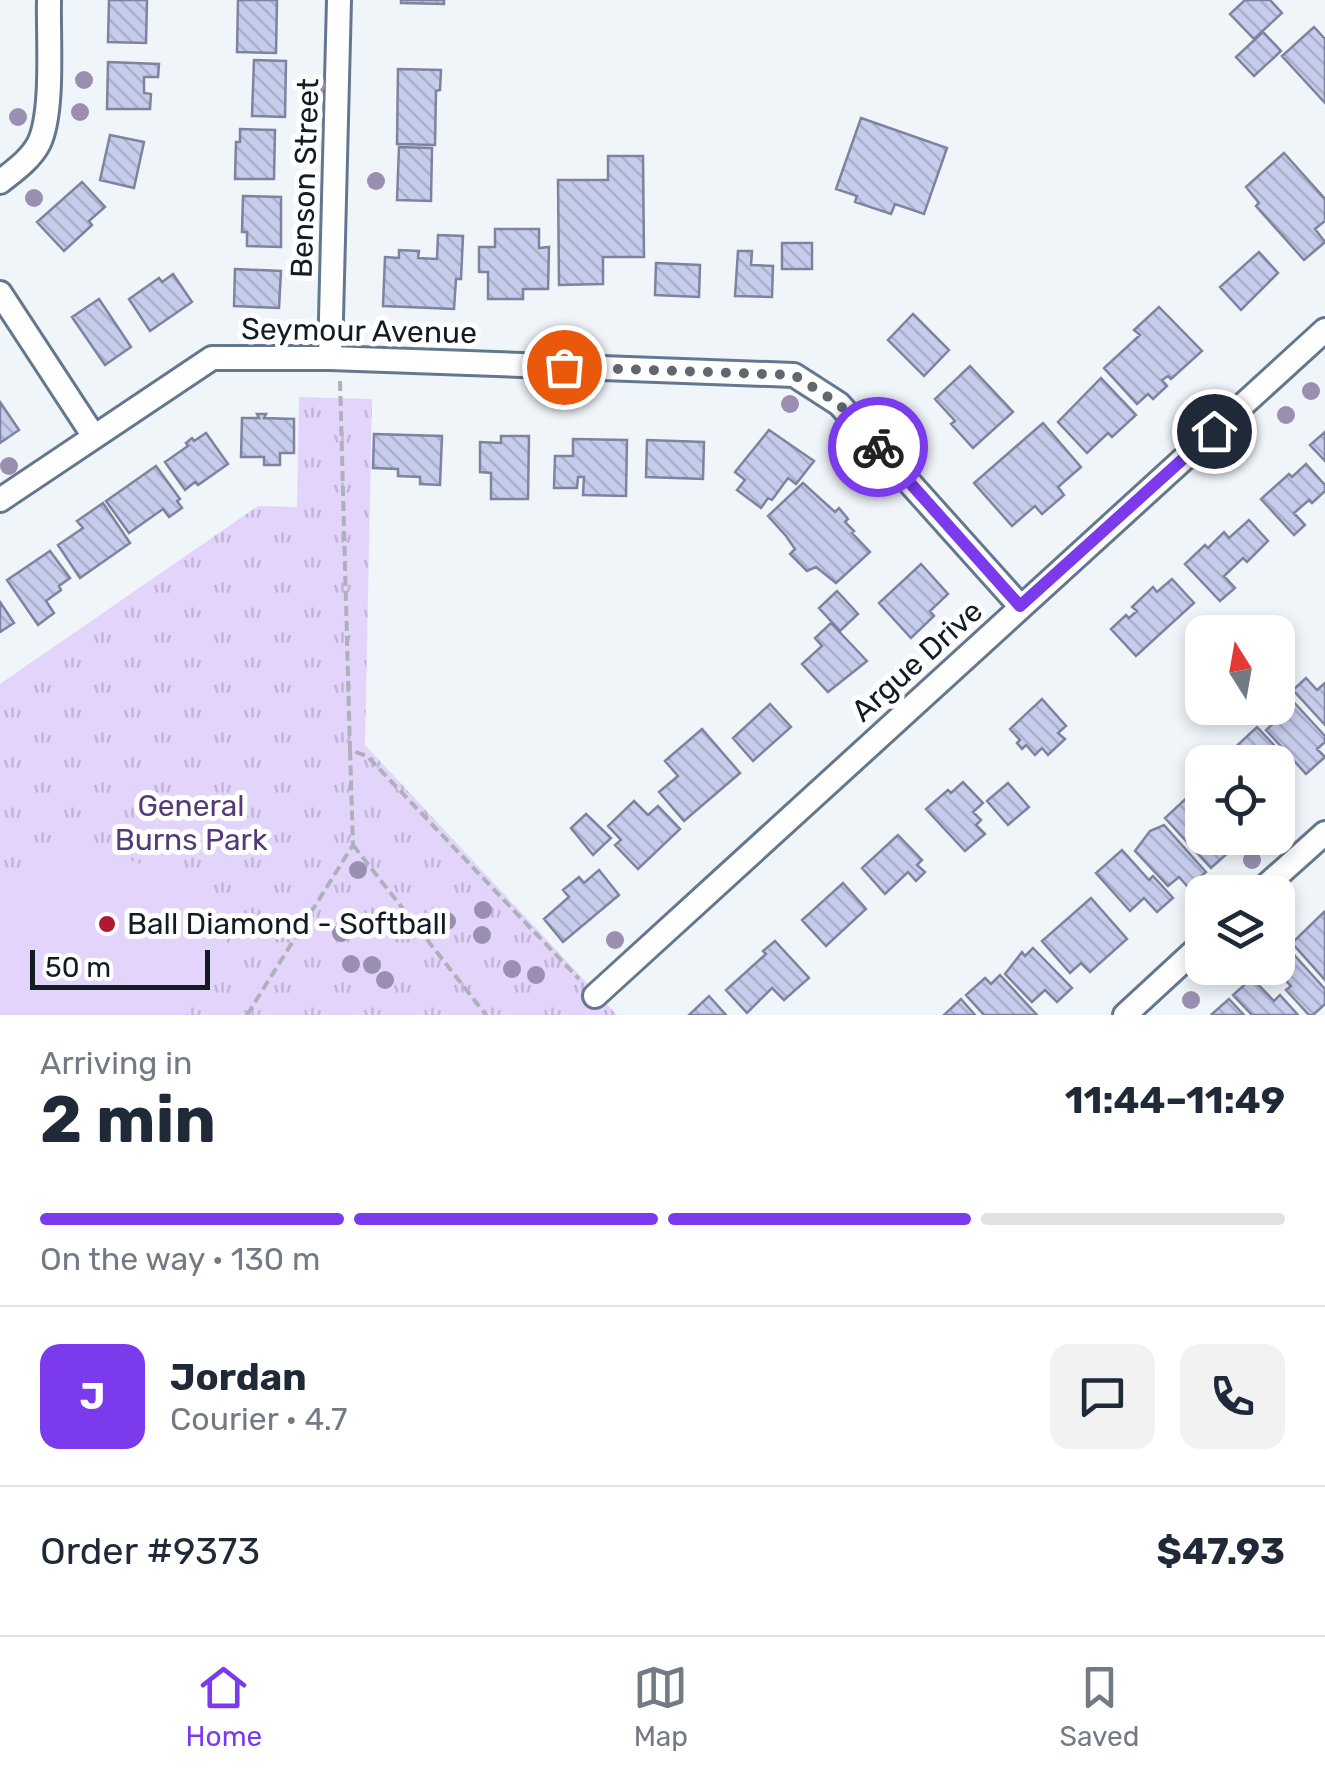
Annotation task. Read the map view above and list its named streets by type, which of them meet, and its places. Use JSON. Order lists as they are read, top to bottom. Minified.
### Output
{"streets":{"street":["Benson Street","Seymour Avenue","Argue Drive"]},"crossings":[["Benson Street","Seymour Avenue"],["Seymour Avenue","Argue Drive"]],"parks":["General Burns Park"],"places":["Ball Diamond - Softball"],"scale_bar":"50 m","north":"top","page":{"scale":"50 m","heading":["2 min","Arriving in","11:44–11:49"],"panel":["Jordan","Courier · 4.7","Order #9373","$47.93"],"bar":"On the way · 130 m","round":"J","tabs":["Home","Map","Saved"]}}
